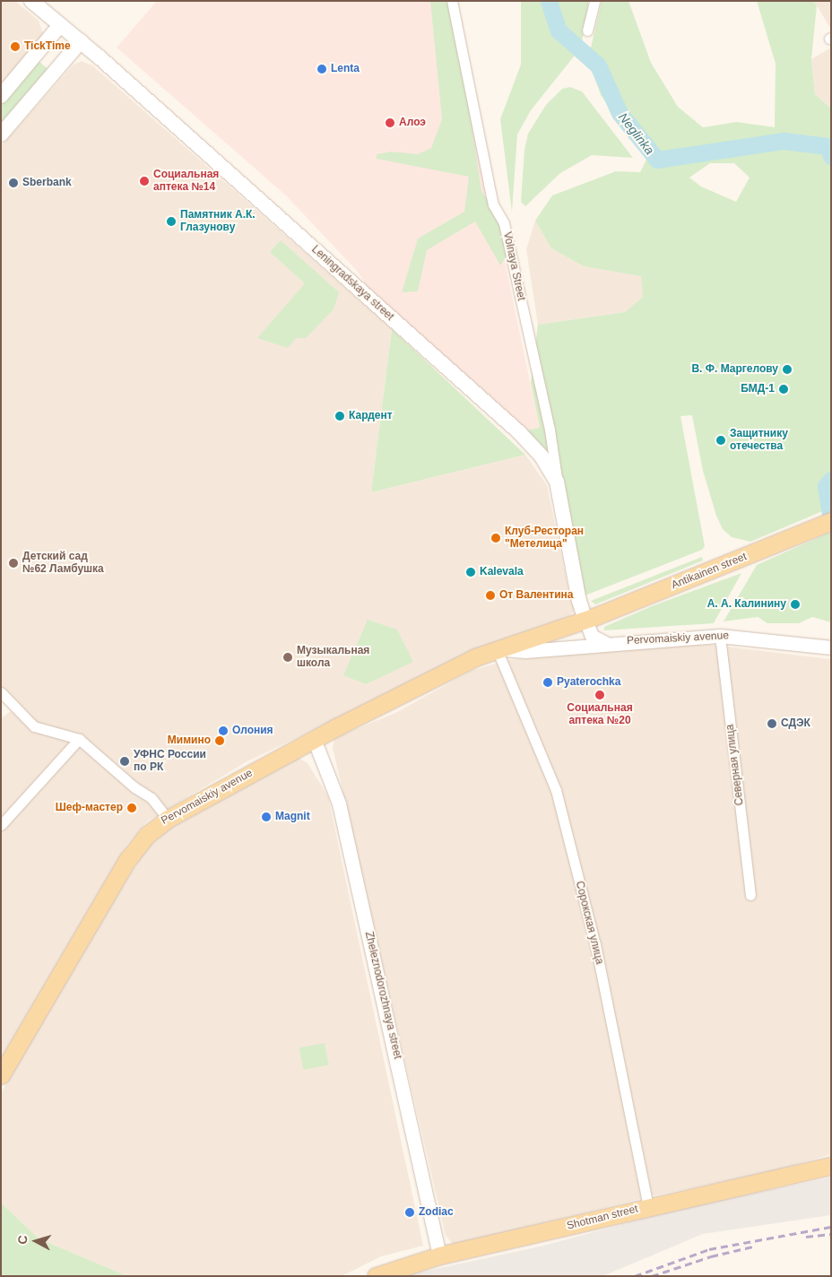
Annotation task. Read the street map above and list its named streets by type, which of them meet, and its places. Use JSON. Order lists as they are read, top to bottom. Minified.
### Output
{"streets":{"main road":["Leningradskaya street","Antikainen street","Pervomaiskiy avenue","Shotman street"],"street":["Volnaya Street","Северная улица","Сорокская улица","Zheleznodorozhnaya street"]},"crossings":[["Volnaya Street","Leningradskaya street"],["Leningradskaya street","Antikainen street"],["Antikainen street","Pervomaiskiy avenue"],["Antikainen street","Сорокская улица"],["Pervomaiskiy avenue","Северная улица"],["Pervomaiskiy avenue","Сорокская улица"],["Pervomaiskiy avenue","Zheleznodorozhnaya street"],["Сорокская улица","Shotman street"],["Zheleznodorozhnaya street","Shotman street"]],"water":["Neglinka"],"places":["TickTime","Lenta","Алоэ","Социальная аптека №14","Sberbank","Памятник А.К. Глазунову","В. Ф. Маргелову","БМД-1","Кардент","Защитнику отечества","Клуб-Ресторан \"Метелица\"","Детский сад №62 Ламбушка","Kalevala","От Валентина","А. А. Калинину","Музыкальная школа","Pyaterochka","Социальная аптека №20","СДЭК","Олония","Мимино","УФНС России по РК","Шеф-мастер","Magnit","Zodiac"],"north":"left"}
